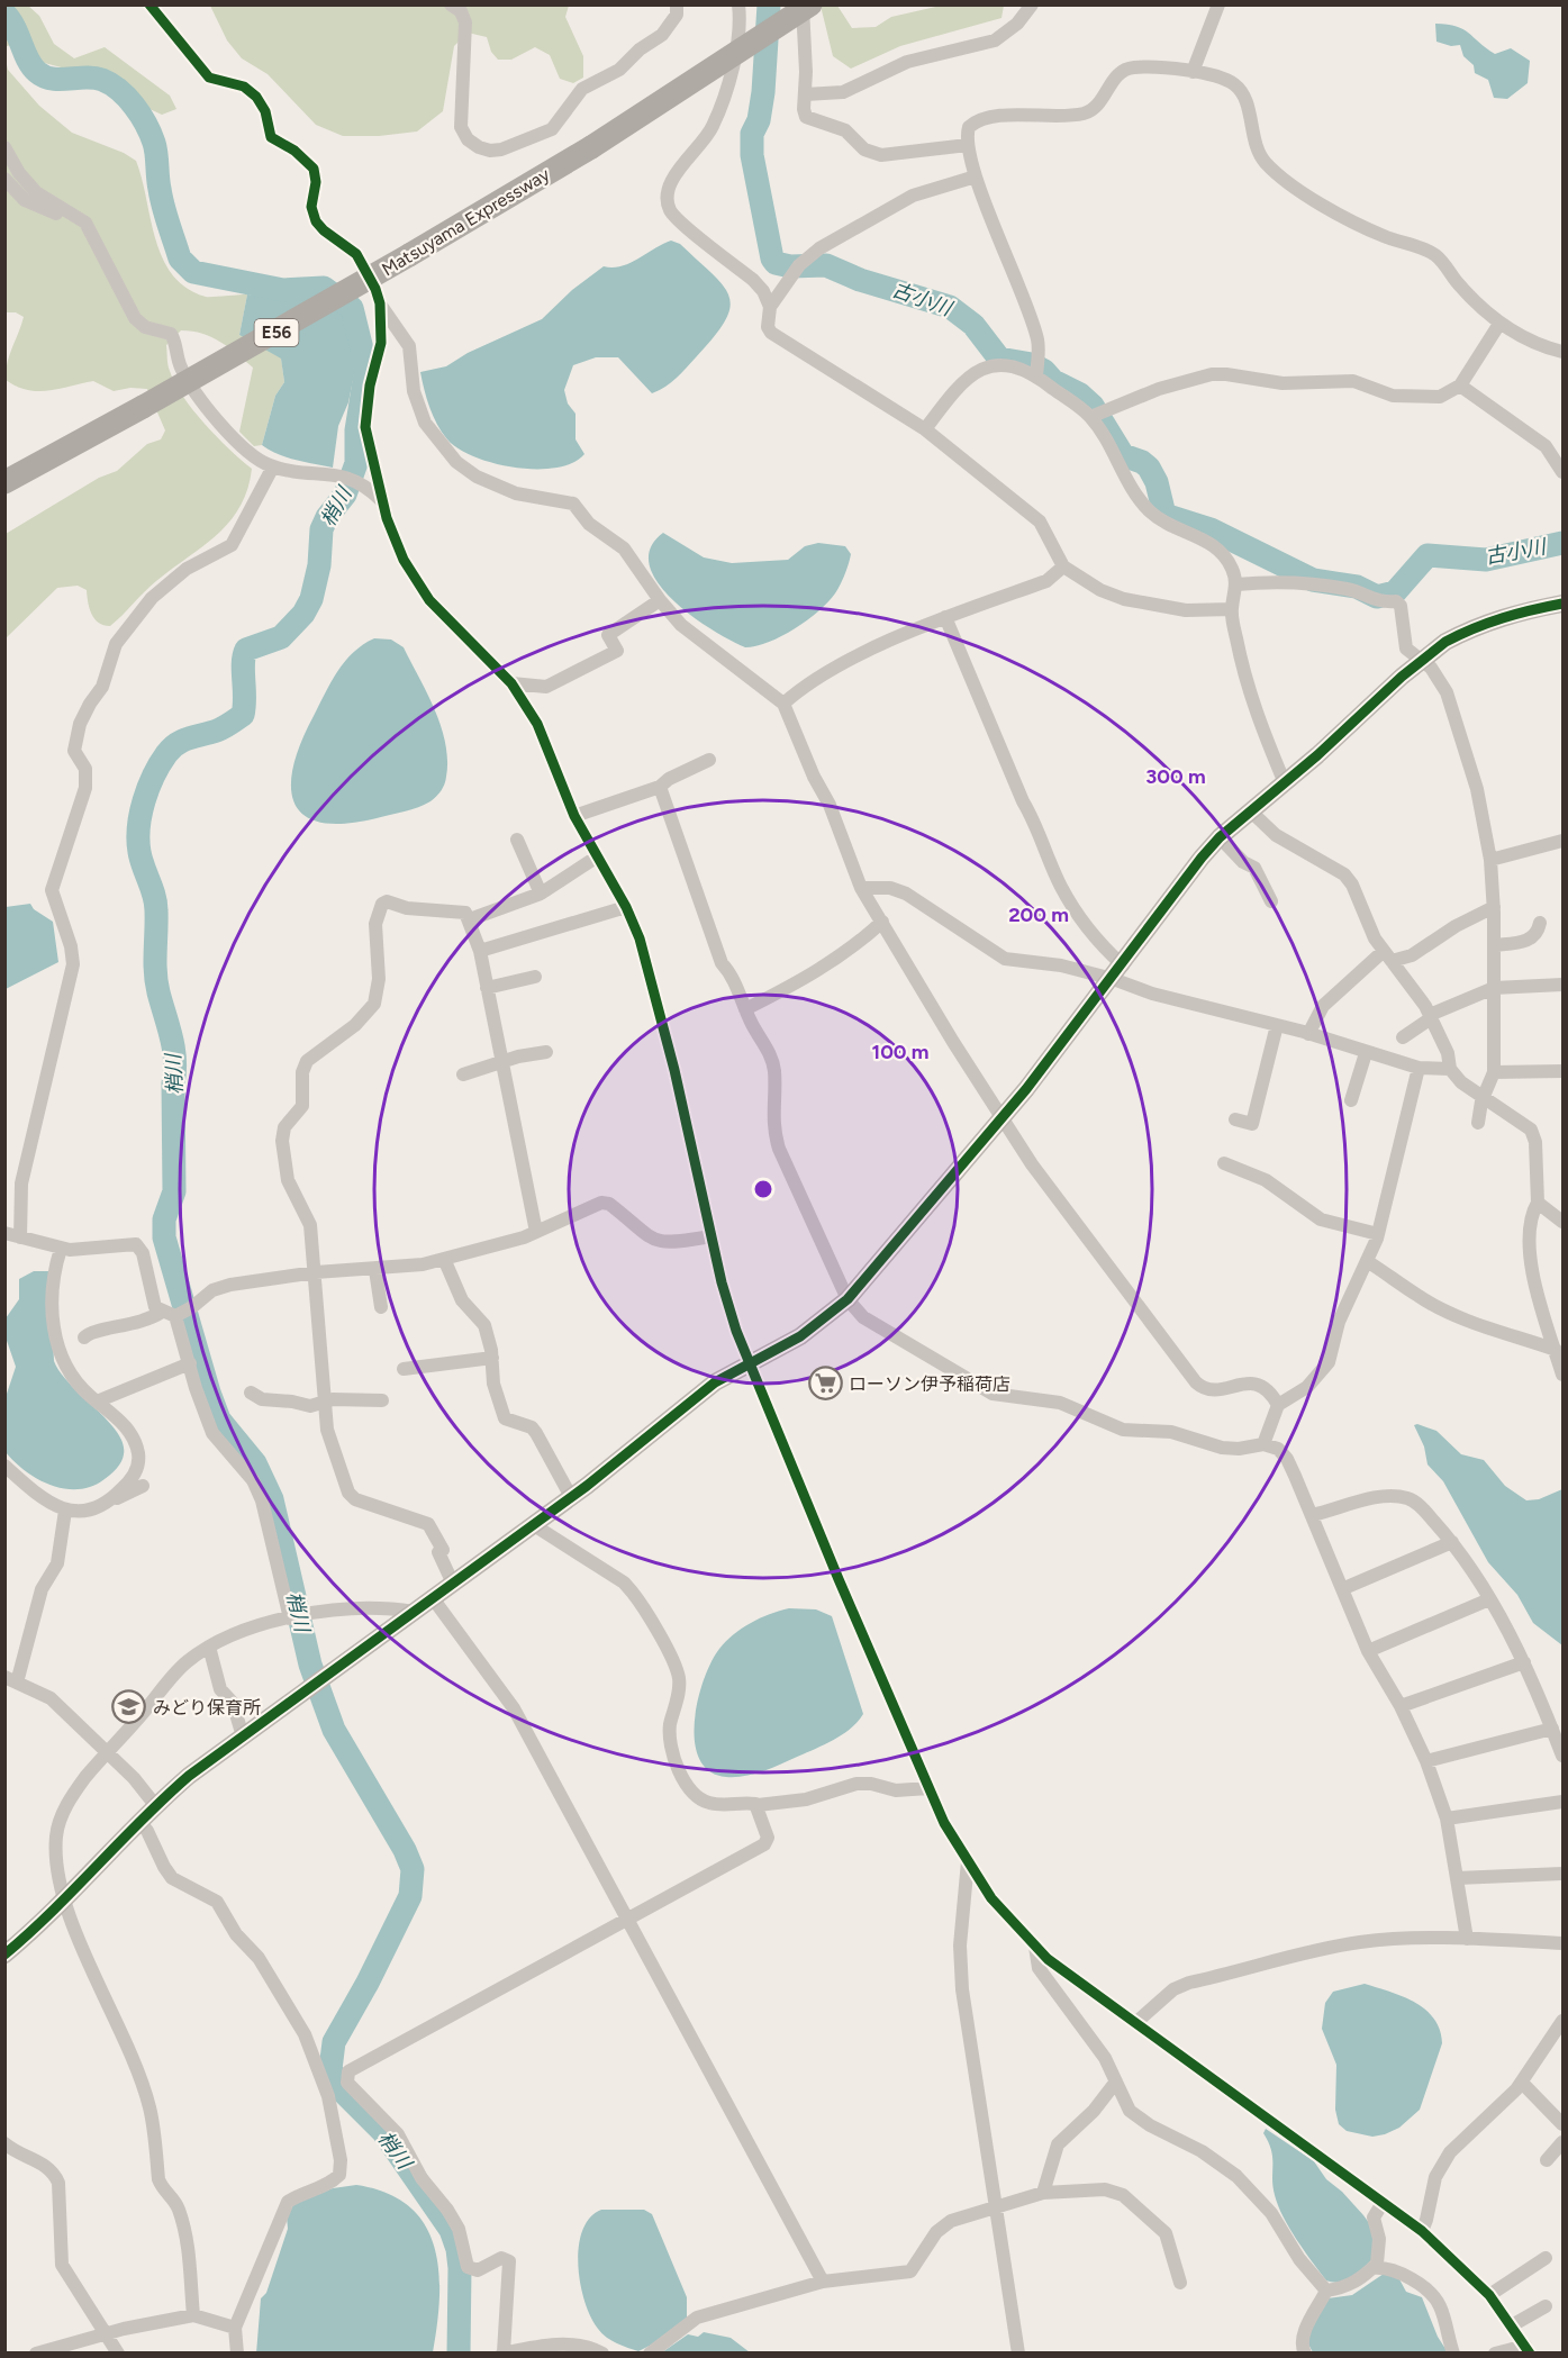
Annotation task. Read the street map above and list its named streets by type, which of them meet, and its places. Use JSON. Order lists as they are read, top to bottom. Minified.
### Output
{"streets":{"highway":["Matsuyama Expressway","E56"]},"water":["古小川","梢川"],"places":{"supermarket":["ローソン伊予稲荷店"],"school or university":["みどり保育所"]},"rings":["300 m","200 m","100 m"]}
